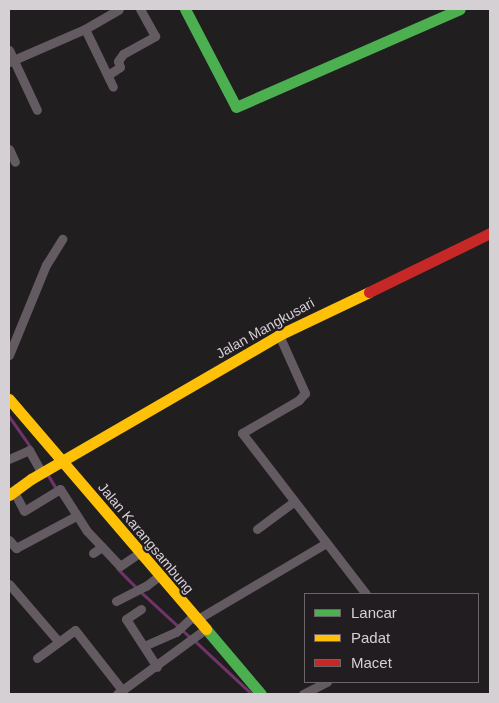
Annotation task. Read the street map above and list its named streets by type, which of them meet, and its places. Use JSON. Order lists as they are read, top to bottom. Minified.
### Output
{"streets":{"street":["Jalan Mangkusari","Jalan Karangsambung"]},"crossings":[["Jalan Mangkusari","Jalan Karangsambung"]],"legend":["Lancar","Padat","Macet"]}
